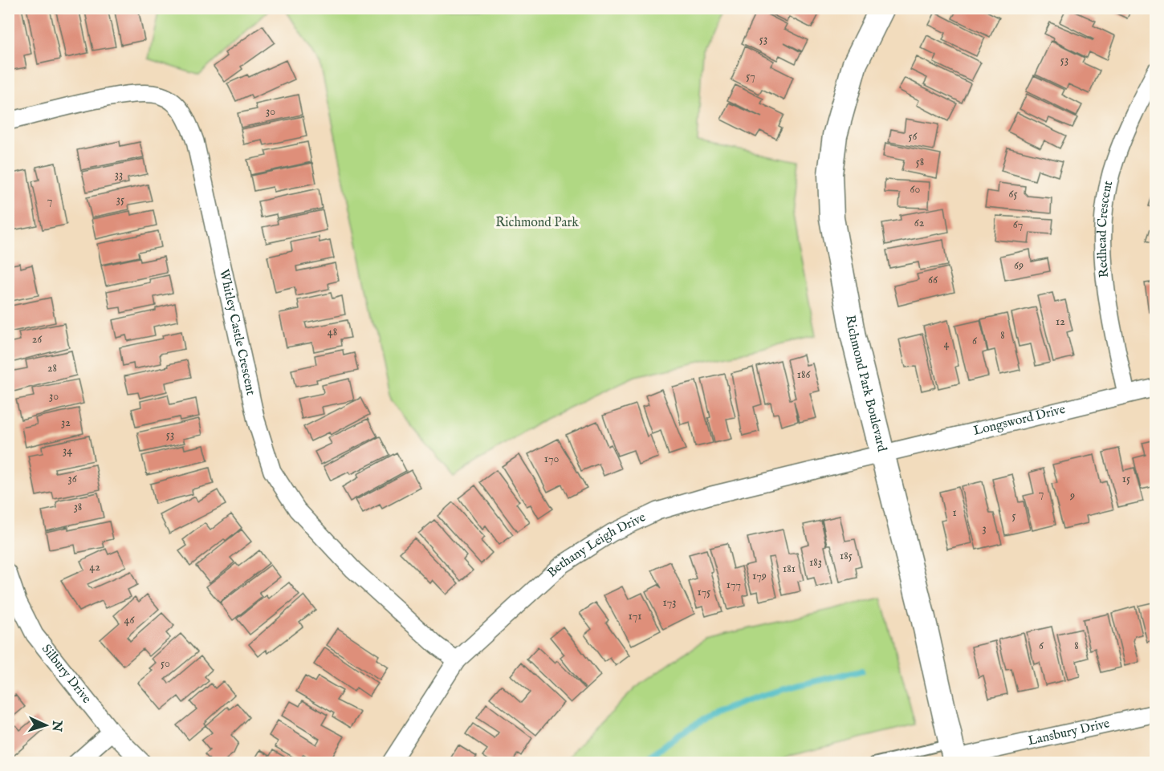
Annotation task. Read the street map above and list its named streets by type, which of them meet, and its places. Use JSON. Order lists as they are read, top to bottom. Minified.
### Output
{"streets":{"street":["Redhead Crescent","Whitley Castle Crescent","Richmond Park Boulevard","Longsword Drive","Bethany Leigh Drive","Silbury Drive","Lansbury Drive"]},"crossings":[["Redhead Crescent","Longsword Drive"],["Whitley Castle Crescent","Bethany Leigh Drive"],["Richmond Park Boulevard","Longsword Drive"],["Richmond Park Boulevard","Bethany Leigh Drive"],["Richmond Park Boulevard","Lansbury Drive"],["Longsword Drive","Bethany Leigh Drive"]],"parks":["Richmond Park"],"house_numbers":["53","53","57","30","56","58","33","60","65","35","7","62","67","69","66","12","48","8","26","6","4","28","186","30","32","53","34","170","36","15","7","9","38","1","5","3","185","183","42","181","179","177","175","173","171","46","6","8","50"],"north":"right"}
